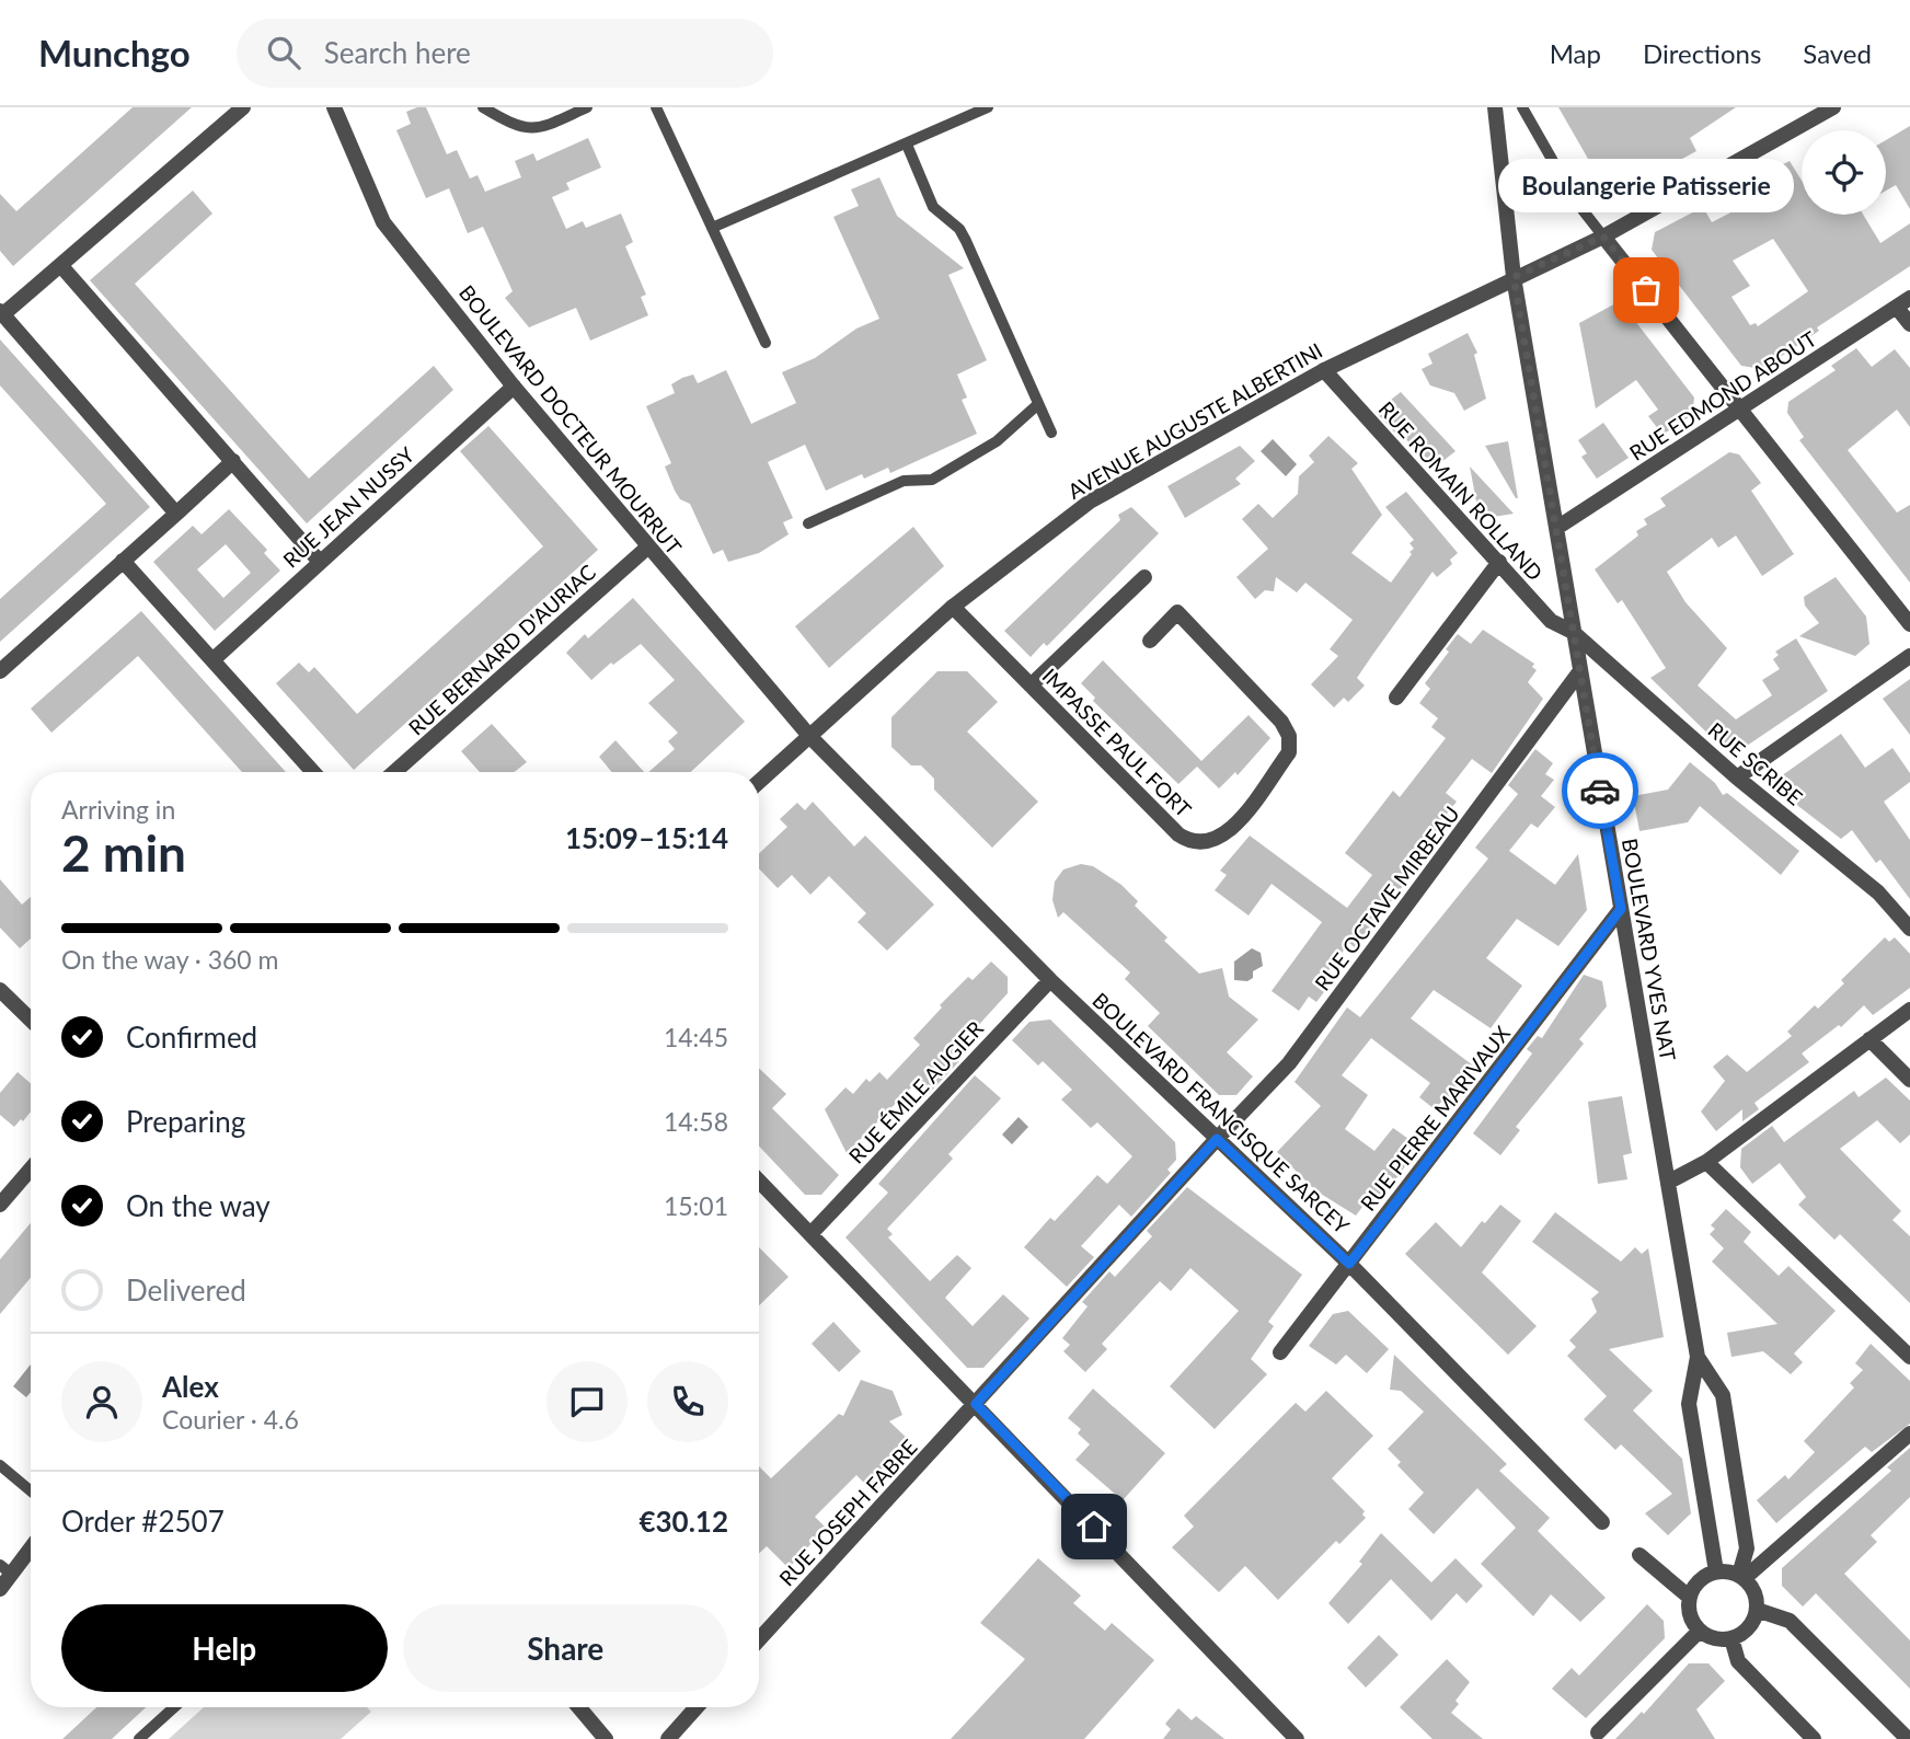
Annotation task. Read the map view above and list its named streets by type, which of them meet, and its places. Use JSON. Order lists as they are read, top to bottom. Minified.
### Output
{"streets":{"street":["RUE EDMOND ABOUT","BOULEVARD DOCTEUR MOURRUT","AVENUE AUGUSTE ALBERTINI","RUE ROMAIN ROLLAND","RUE JEAN NUSSY","RUE BERNARD D'AURIAC","IMPASSE PAUL FORT","RUE SCRIBE","RUE OCTAVE MIRBEAU","BOULEVARD YVES NAT","RUE ÉMILE AUGIER","BOULEVARD FRANCISQUE SARCEY","RUE PIERRE MARIVAUX","RUE JOSEPH FABRE"]},"crossings":[["RUE EDMOND ABOUT","BOULEVARD YVES NAT"],["BOULEVARD DOCTEUR MOURRUT","AVENUE AUGUSTE ALBERTINI"],["BOULEVARD DOCTEUR MOURRUT","RUE JEAN NUSSY"],["BOULEVARD DOCTEUR MOURRUT","RUE BERNARD D'AURIAC"],["BOULEVARD DOCTEUR MOURRUT","BOULEVARD FRANCISQUE SARCEY"],["AVENUE AUGUSTE ALBERTINI","RUE ROMAIN ROLLAND"],["AVENUE AUGUSTE ALBERTINI","IMPASSE PAUL FORT"],["AVENUE AUGUSTE ALBERTINI","BOULEVARD YVES NAT"],["AVENUE AUGUSTE ALBERTINI","BOULEVARD FRANCISQUE SARCEY"],["RUE ROMAIN ROLLAND","RUE SCRIBE"],["RUE ROMAIN ROLLAND","BOULEVARD YVES NAT"],["RUE SCRIBE","BOULEVARD YVES NAT"],["RUE OCTAVE MIRBEAU","BOULEVARD YVES NAT"],["RUE OCTAVE MIRBEAU","BOULEVARD FRANCISQUE SARCEY"],["RUE OCTAVE MIRBEAU","RUE JOSEPH FABRE"],["BOULEVARD YVES NAT","RUE PIERRE MARIVAUX"],["RUE ÉMILE AUGIER","BOULEVARD FRANCISQUE SARCEY"],["BOULEVARD FRANCISQUE SARCEY","RUE PIERRE MARIVAUX"]],"places":["Boulangerie Patisserie"],"page":{"header":"Munchgo","search":"Search here","nav":["Map","Directions","Saved"],"bubble":"Boulangerie Patisserie","heading":["2 min","Arriving in","15:09–15:14"],"panel":["Alex","Courier · 4.6","Order #2507","€30.12"],"bar":"On the way · 360 m","list":[["Confirmed","14:45"],["Preparing","14:58"],["On the way","15:01"],"Delivered"],"buttons":["Help","Share"]}}
